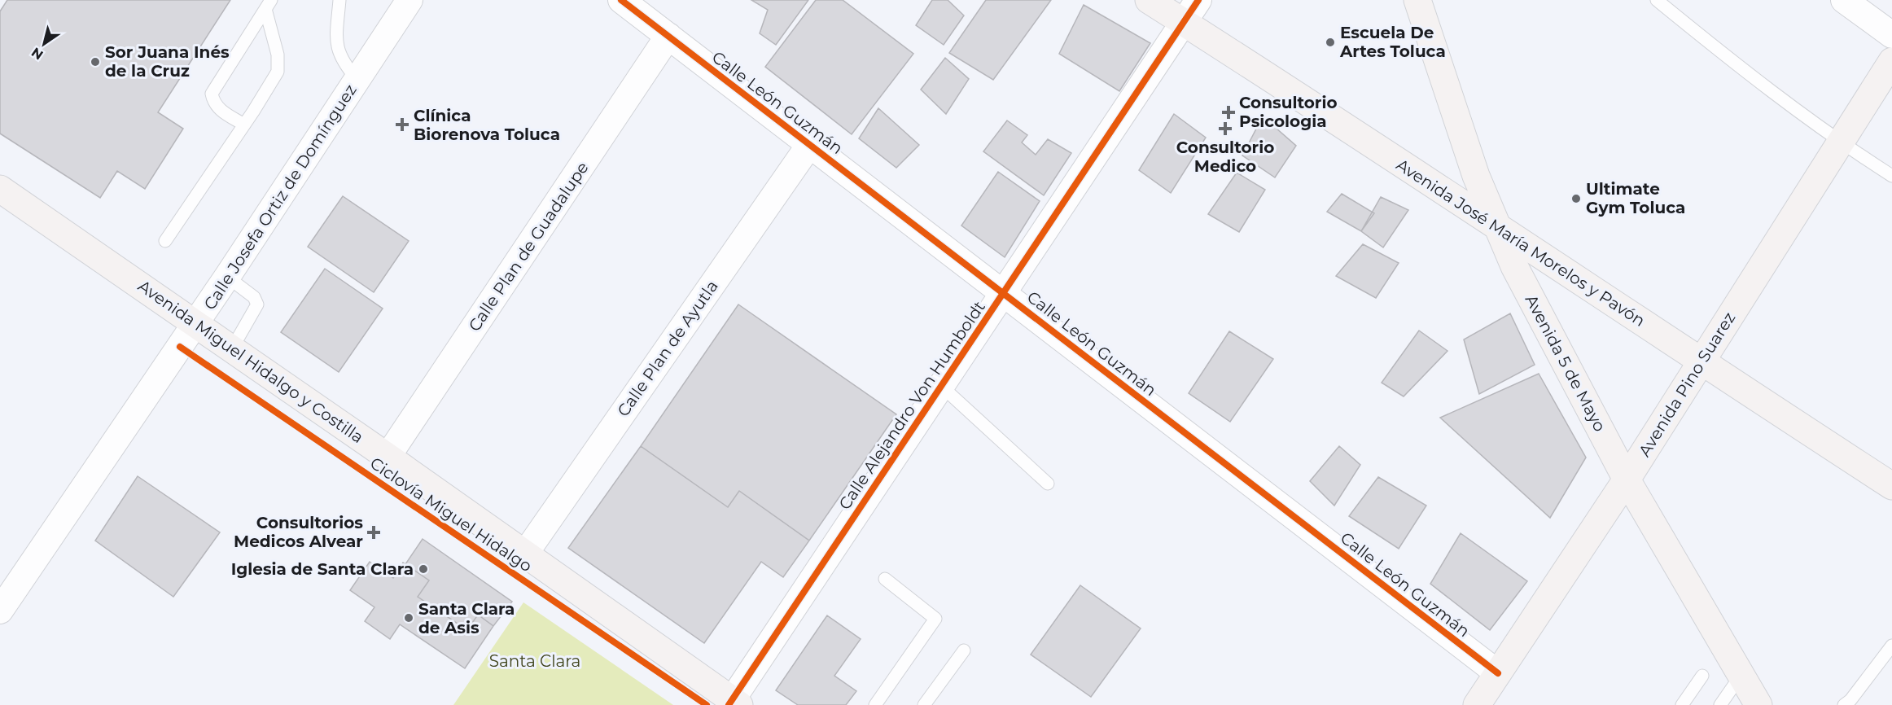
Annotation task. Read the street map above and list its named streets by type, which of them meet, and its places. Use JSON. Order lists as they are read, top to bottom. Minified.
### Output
{"streets":{"main road":["Avenida José María Morelos y Pavón","Avenida Miguel Hidalgo y Costilla","Avenida 5 de Mayo","Avenida Pino Suarez"],"street":["Calle León Guzmán","Calle Josefa Ortiz de Domínguez","Calle Plan de Guadalupe","Calle Plan de Ayutla","Calle Alejandro Von Humboldt"],"cycle path":["Ciclovía Miguel Hidalgo"]},"crossings":[["Calle León Guzmán","Calle Plan de Guadalupe"],["Calle León Guzmán","Calle Plan de Ayutla"],["Calle León Guzmán","Avenida Pino Suarez"],["Calle León Guzmán","Calle Alejandro Von Humboldt"],["Calle Josefa Ortiz de Domínguez","Avenida Miguel Hidalgo y Costilla"],["Avenida José María Morelos y Pavón","Avenida 5 de Mayo"],["Avenida José María Morelos y Pavón","Avenida Pino Suarez"],["Avenida José María Morelos y Pavón","Calle Alejandro Von Humboldt"],["Calle Plan de Guadalupe","Avenida Miguel Hidalgo y Costilla"],["Calle Plan de Ayutla","Avenida Miguel Hidalgo y Costilla"],["Avenida Miguel Hidalgo y Costilla","Calle Alejandro Von Humboldt"],["Avenida 5 de Mayo","Avenida Pino Suarez"]],"parks":["Santa Clara"],"places":{"other":["Escuela De Artes Toluca","Sor Juana Inés de la Cruz","Ultimate Gym Toluca","Iglesia de Santa Clara","Santa Clara de Asis"],"health":["Consultorio Psicologia","Clínica Biorenova Toluca","Consultorio Medico","Consultorios Medicos Alvear"]},"north":"bottom left"}
